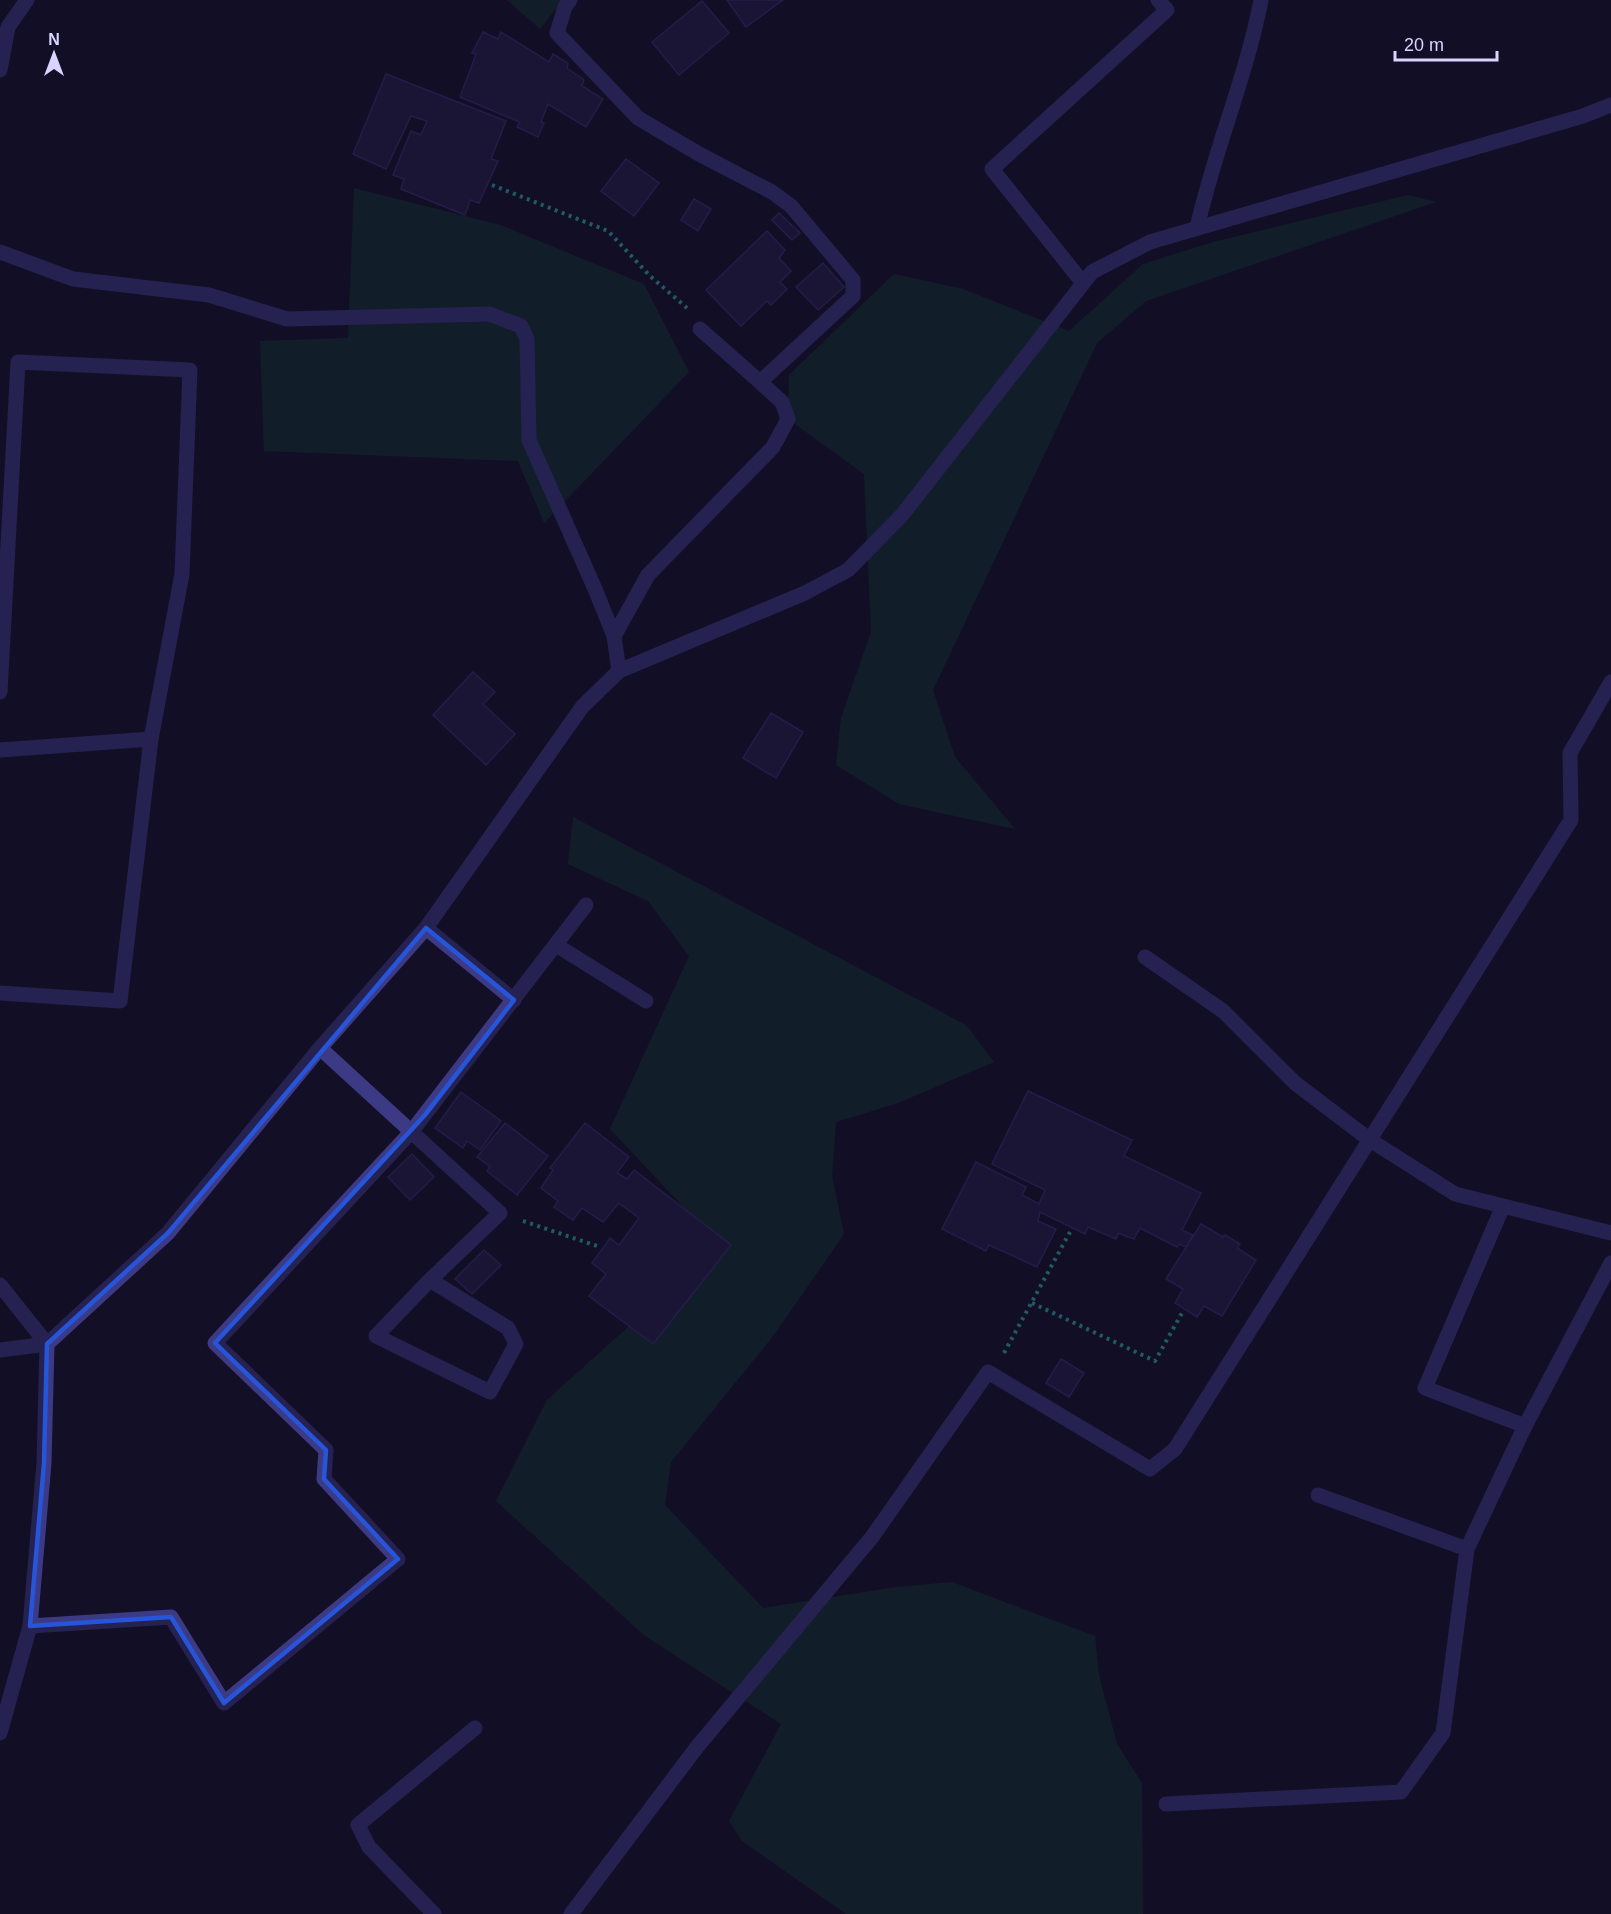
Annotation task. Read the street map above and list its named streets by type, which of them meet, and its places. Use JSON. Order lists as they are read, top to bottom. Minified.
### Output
{"scale_bar":"20 m","north":"top"}
